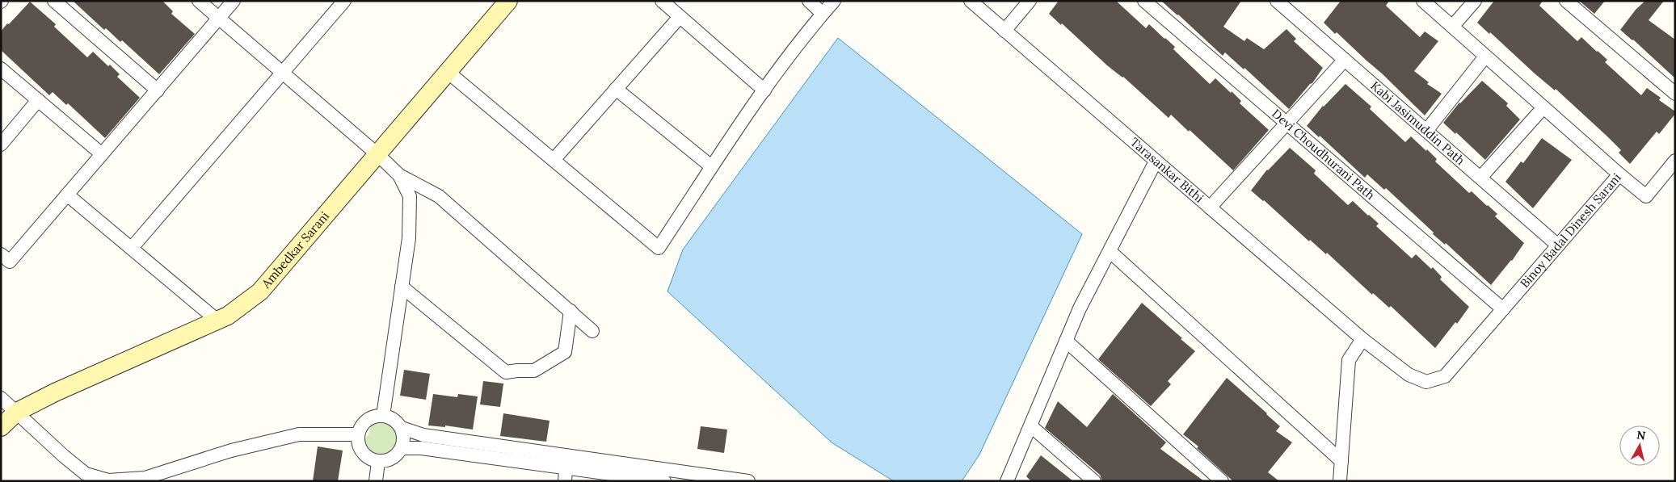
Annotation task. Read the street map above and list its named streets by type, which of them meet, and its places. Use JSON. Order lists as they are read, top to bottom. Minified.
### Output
{"streets":{"street":["Kabi Jasimuddin Path","Devi Choudhurani Path","Tarasankar Bithi","Binoy Badal Dinesh Sarani","Ambedkar Sarani"]},"crossings":[["Kabi Jasimuddin Path","Binoy Badal Dinesh Sarani"],["Devi Choudhurani Path","Binoy Badal Dinesh Sarani"],["Tarasankar Bithi","Binoy Badal Dinesh Sarani"]],"north":"top"}
